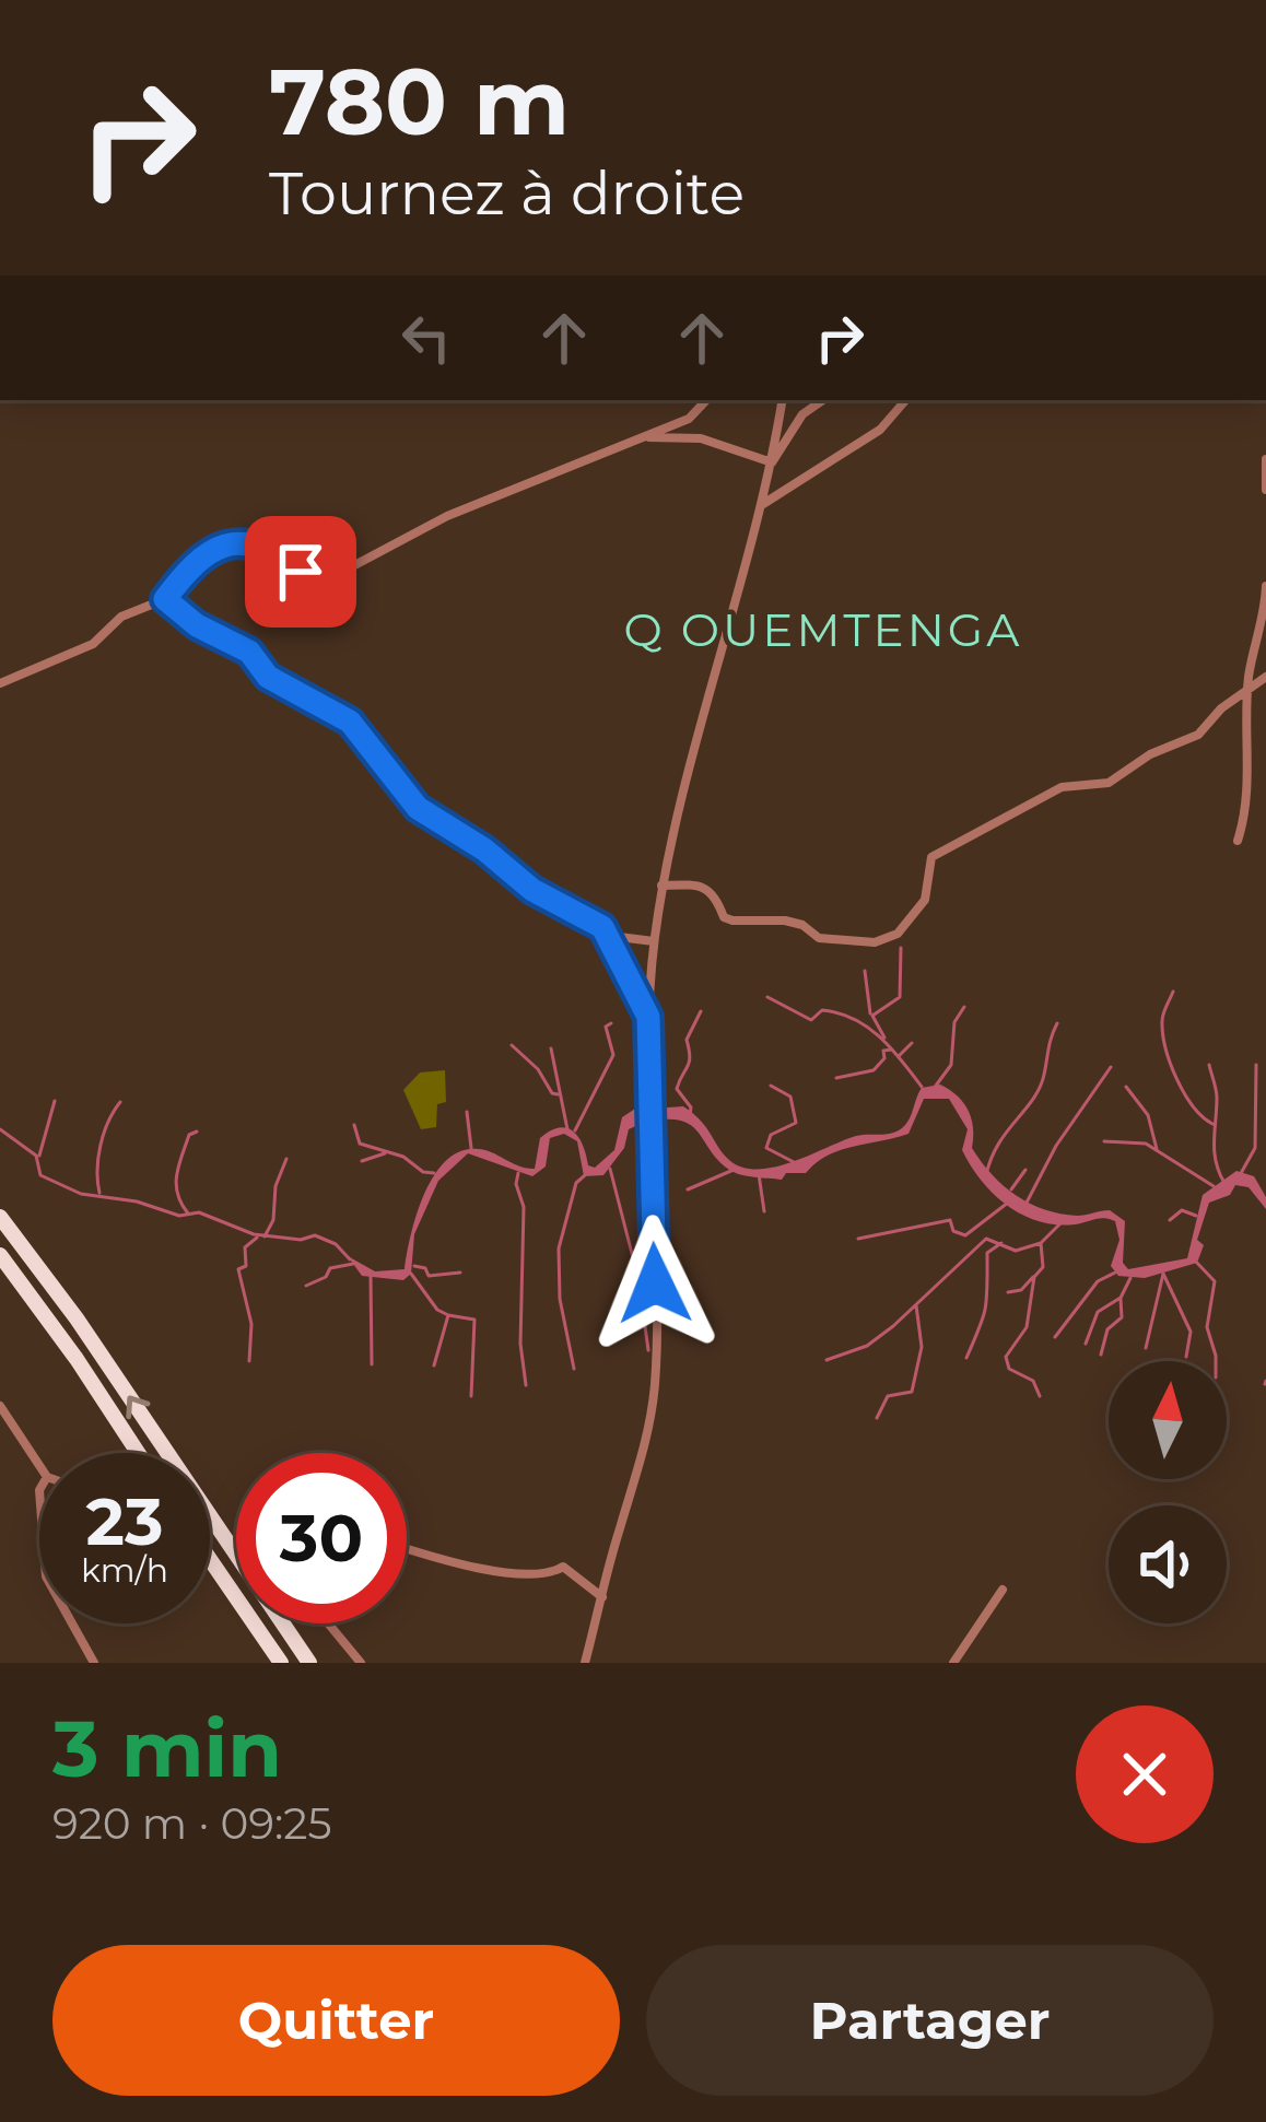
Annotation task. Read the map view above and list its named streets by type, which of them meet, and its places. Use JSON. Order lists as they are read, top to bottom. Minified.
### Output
{"districts":["Q OUEMTENGA"],"north":"top","page":{"turn":["780 m","Tournez à droite"],"speed":"23 km/h","limit":"30","heading":["3 min","920 m · 09:25"],"buttons":["Quitter","Partager"]}}
